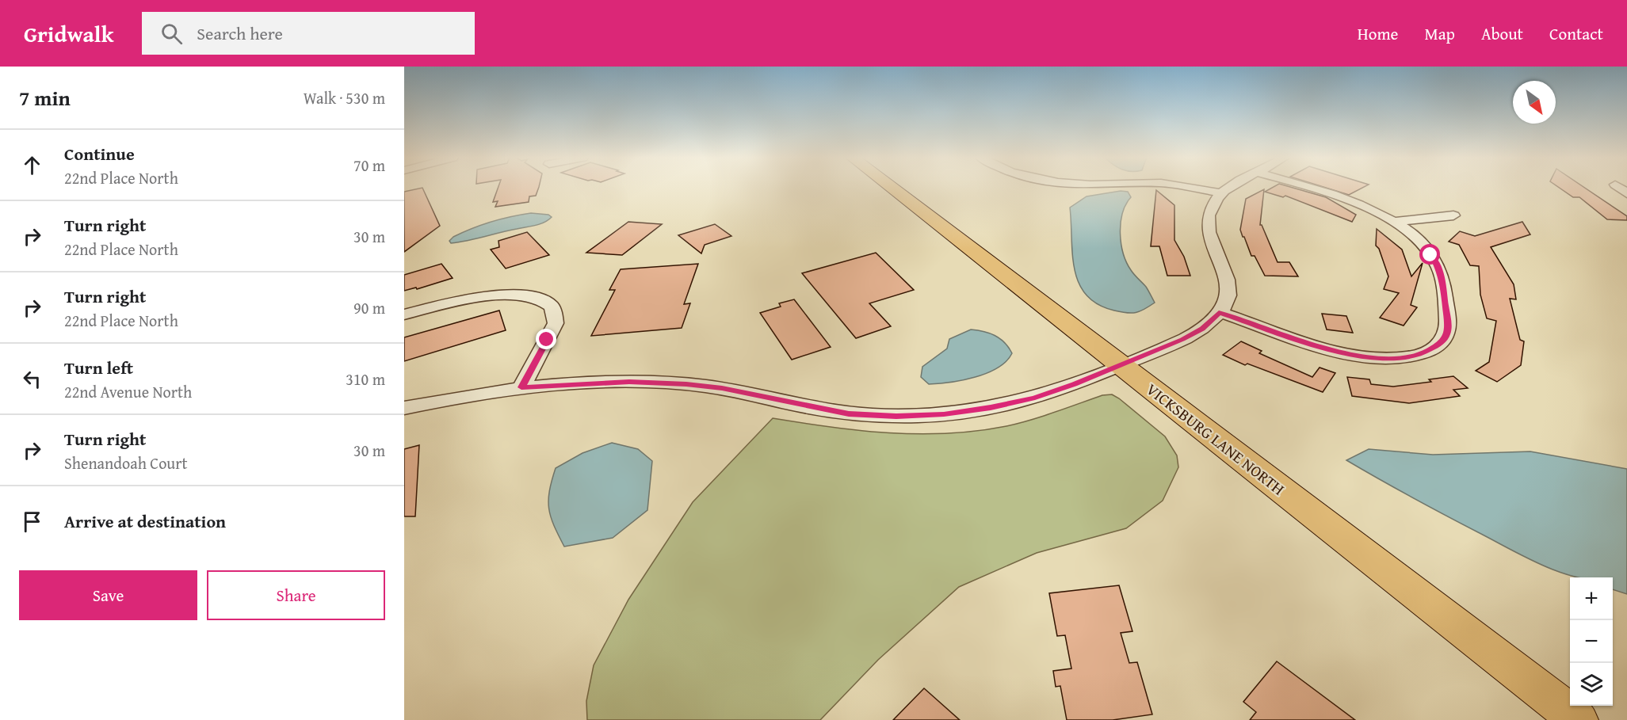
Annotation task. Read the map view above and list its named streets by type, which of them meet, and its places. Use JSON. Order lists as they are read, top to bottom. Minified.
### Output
{"streets":{"main road":["VICKSBURG LANE NORTH"]},"north":"bottom right","page":{"header":"Gridwalk","search":"Search here","nav":["Home","Map","About","Contact"],"heading":["7 min","Walk · 530 m"],"list":[["Continue","22nd Place North","70 m"],["Turn right","22nd Place North","30 m"],["Turn right","22nd Place North","90 m"],["Turn left","22nd Avenue North","310 m"],["Turn right","Shenandoah Court","30 m"],"Arrive at destination"],"buttons":["Save","Share"],"map_buttons":["+","−"]}}
